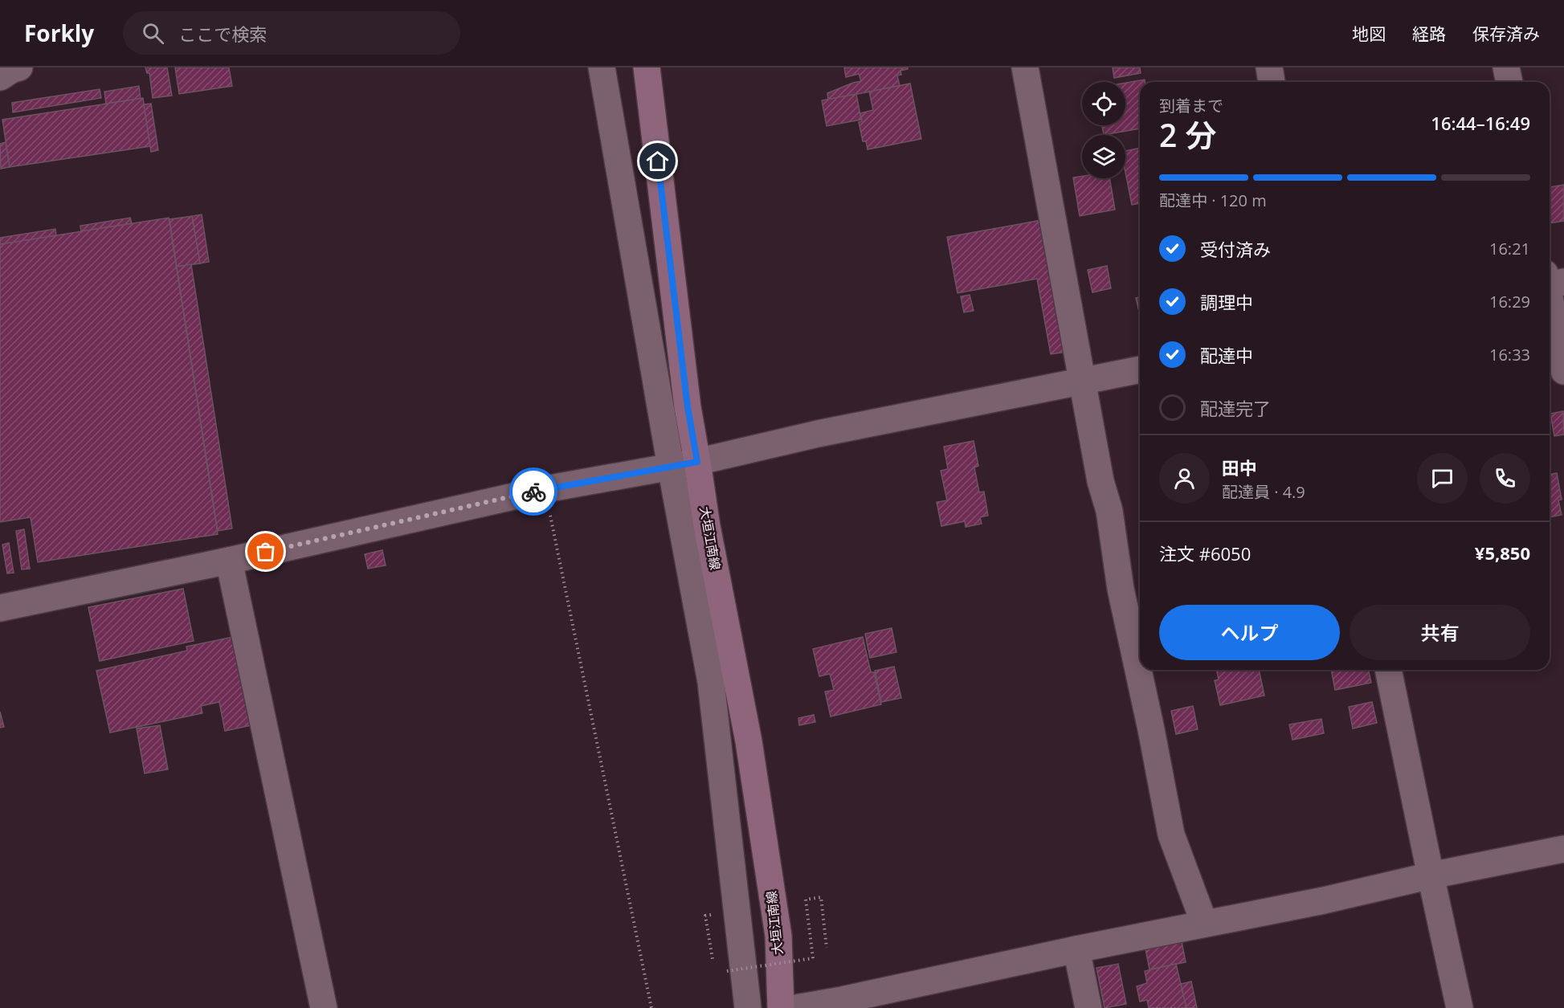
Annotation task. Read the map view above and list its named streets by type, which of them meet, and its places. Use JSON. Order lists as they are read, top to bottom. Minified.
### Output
{"streets":{"main road":["大垣江南線"]},"page":{"header":"Forkly","search":"ここで検索","nav":["地図","経路","保存済み"],"heading":["2 分","到着まで","16:44–16:49"],"panel":["田中","配達員 · 4.9","注文 #6050","¥5,850"],"bar":"配達中 · 120 m","list":[["受付済み","16:21"],["調理中","16:29"],["配達中","16:33"],"配達完了"],"buttons":["ヘルプ","共有"]}}
